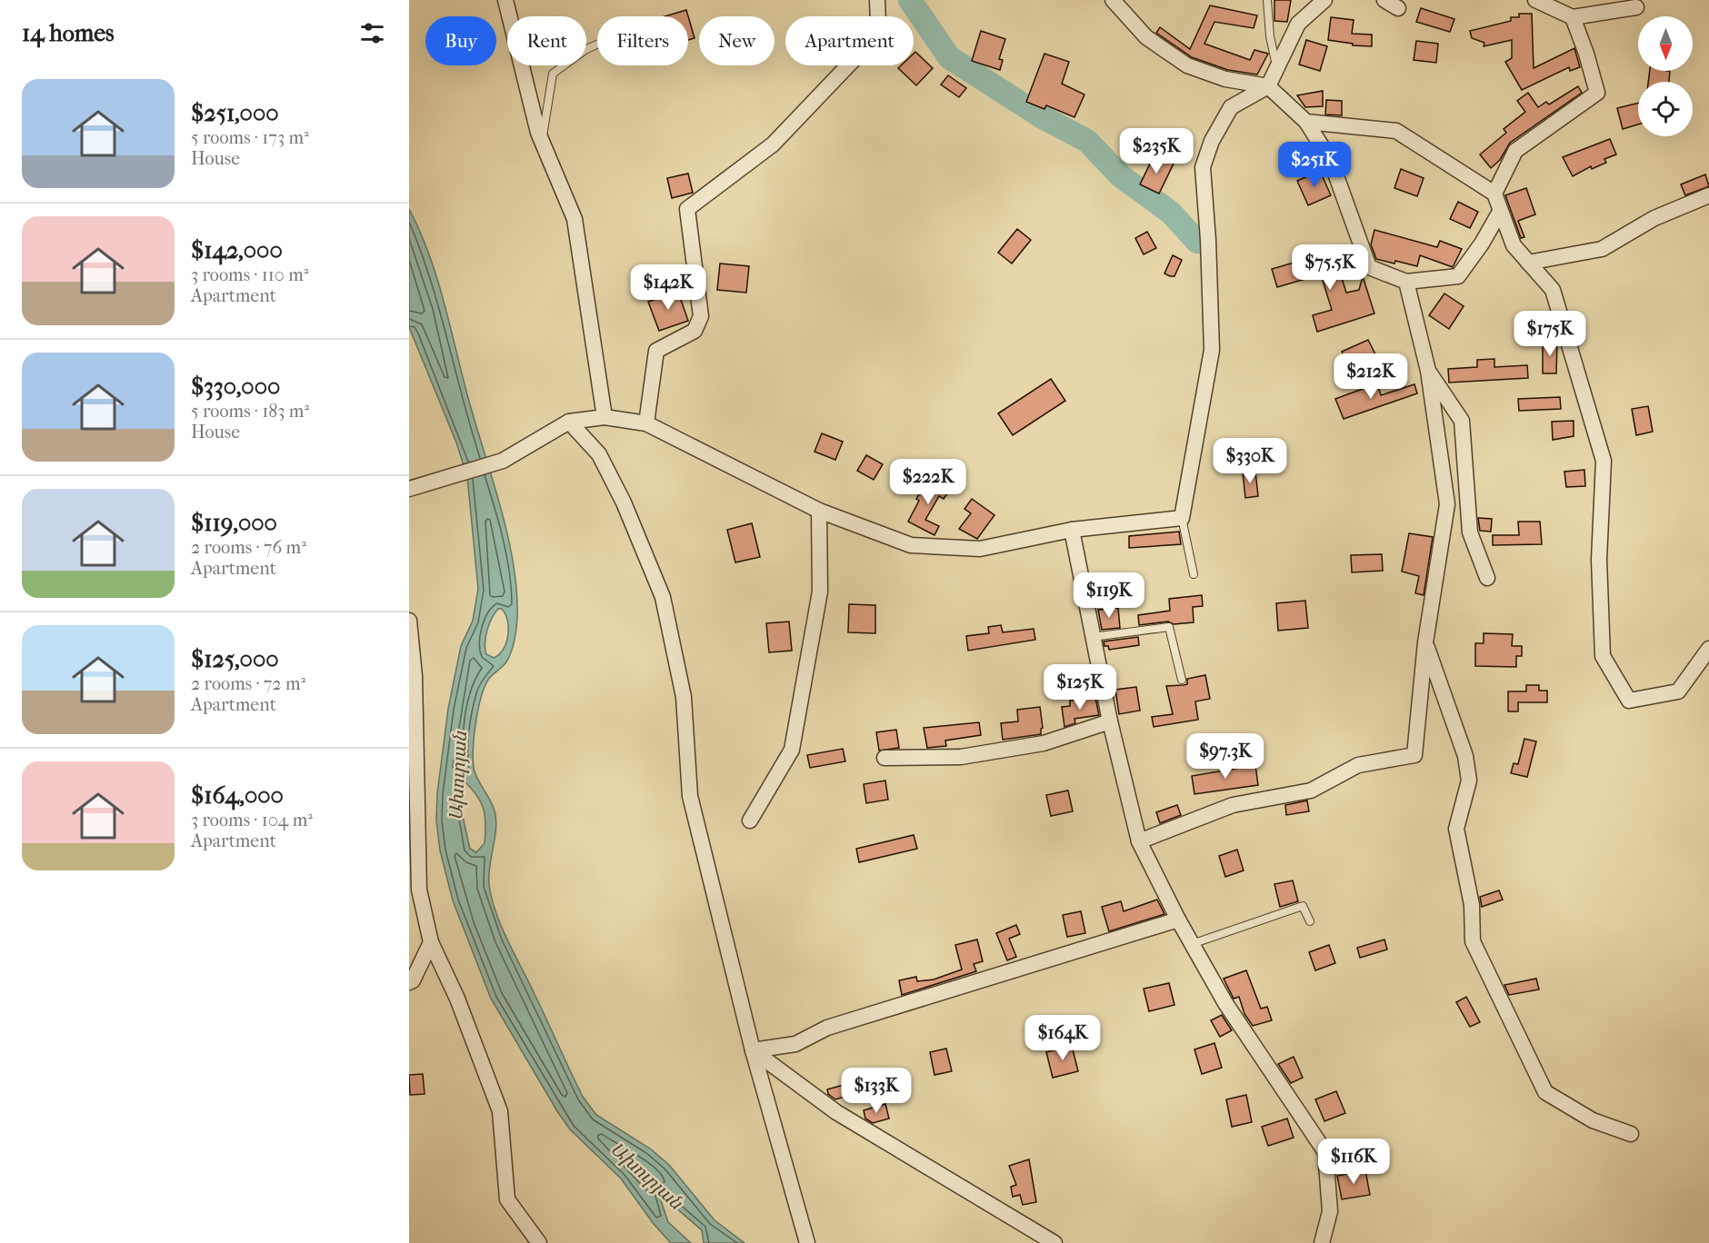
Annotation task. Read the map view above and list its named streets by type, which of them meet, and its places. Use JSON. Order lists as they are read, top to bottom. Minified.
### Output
{"water":["Ախուրյան"],"north":"bottom","page":{"heading":"14 homes","chip":["Buy","Rent","Filters","New","Apartment"],"list":[{"name":"$251,000","note":"5 rooms · 173 m² · House"},{"name":"$142,000","note":"3 rooms · 110 m² · Apartment"},{"name":"$330,000","note":"5 rooms · 183 m² · House"},{"name":"$119,000","note":"2 rooms · 76 m² · Apartment"},{"name":"$125,000","note":"2 rooms · 72 m² · Apartment"},{"name":"$164,000","note":"3 rooms · 104 m² · Apartment"}],"price":["$235K","$251K","$75.5K","$142K","$175K","$212K","$330K","$222K","$119K","$125K","$97.3K","$164K","$133K","$116K"]}}
